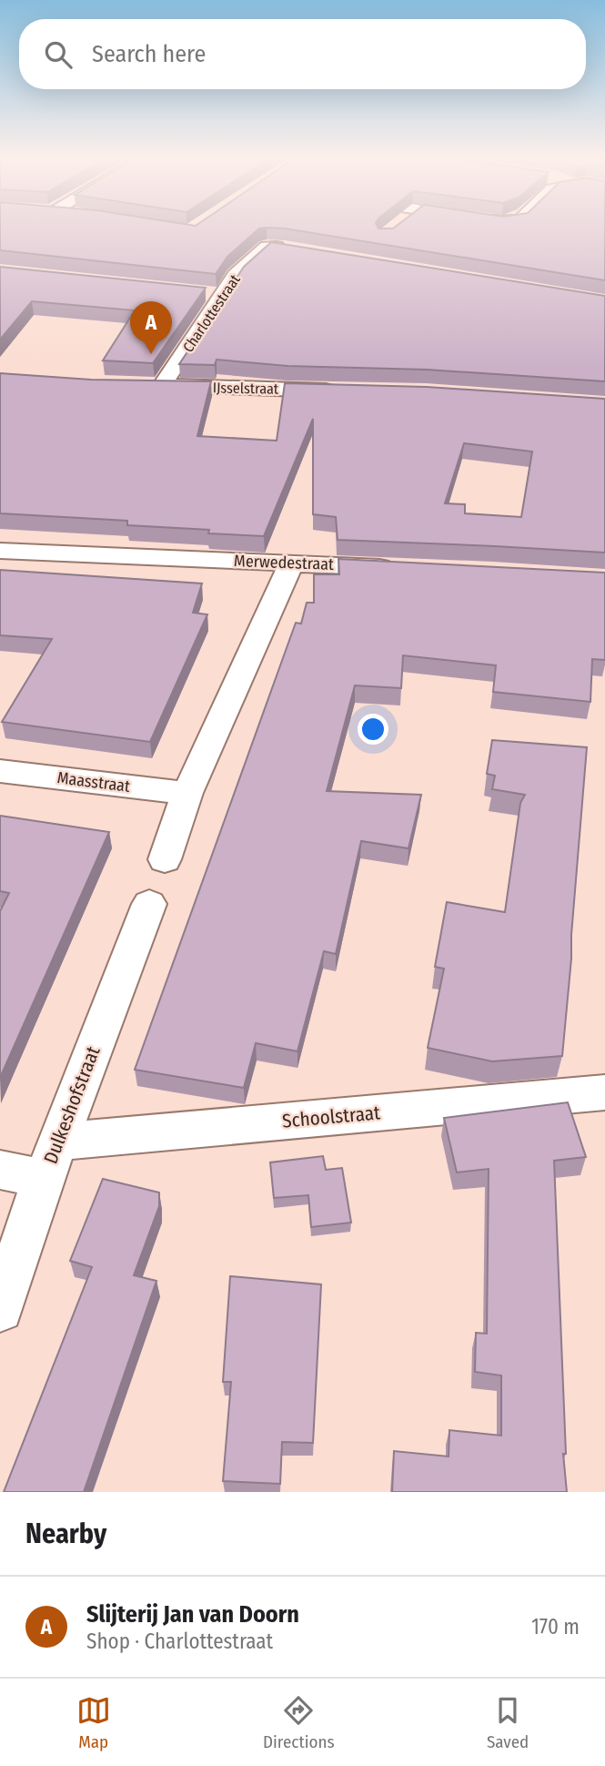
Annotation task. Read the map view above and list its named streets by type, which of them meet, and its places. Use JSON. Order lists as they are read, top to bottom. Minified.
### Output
{"streets":{"street":["Charlottestraat","IJsselstraat","Merwedestraat","Maasstraat","Dulkeshofstraat","Schoolstraat"]},"crossings":[["Charlottestraat","IJsselstraat"],["Dulkeshofstraat","Schoolstraat"]],"page":{"search":"Search here","pins":"A","heading":"Nearby","list":[{"mark":"A","name":"Slijterij Jan van Doorn","note":"Shop · Charlottestraat","value":"170 m"}],"nav":["Map","Directions","Saved"]}}
